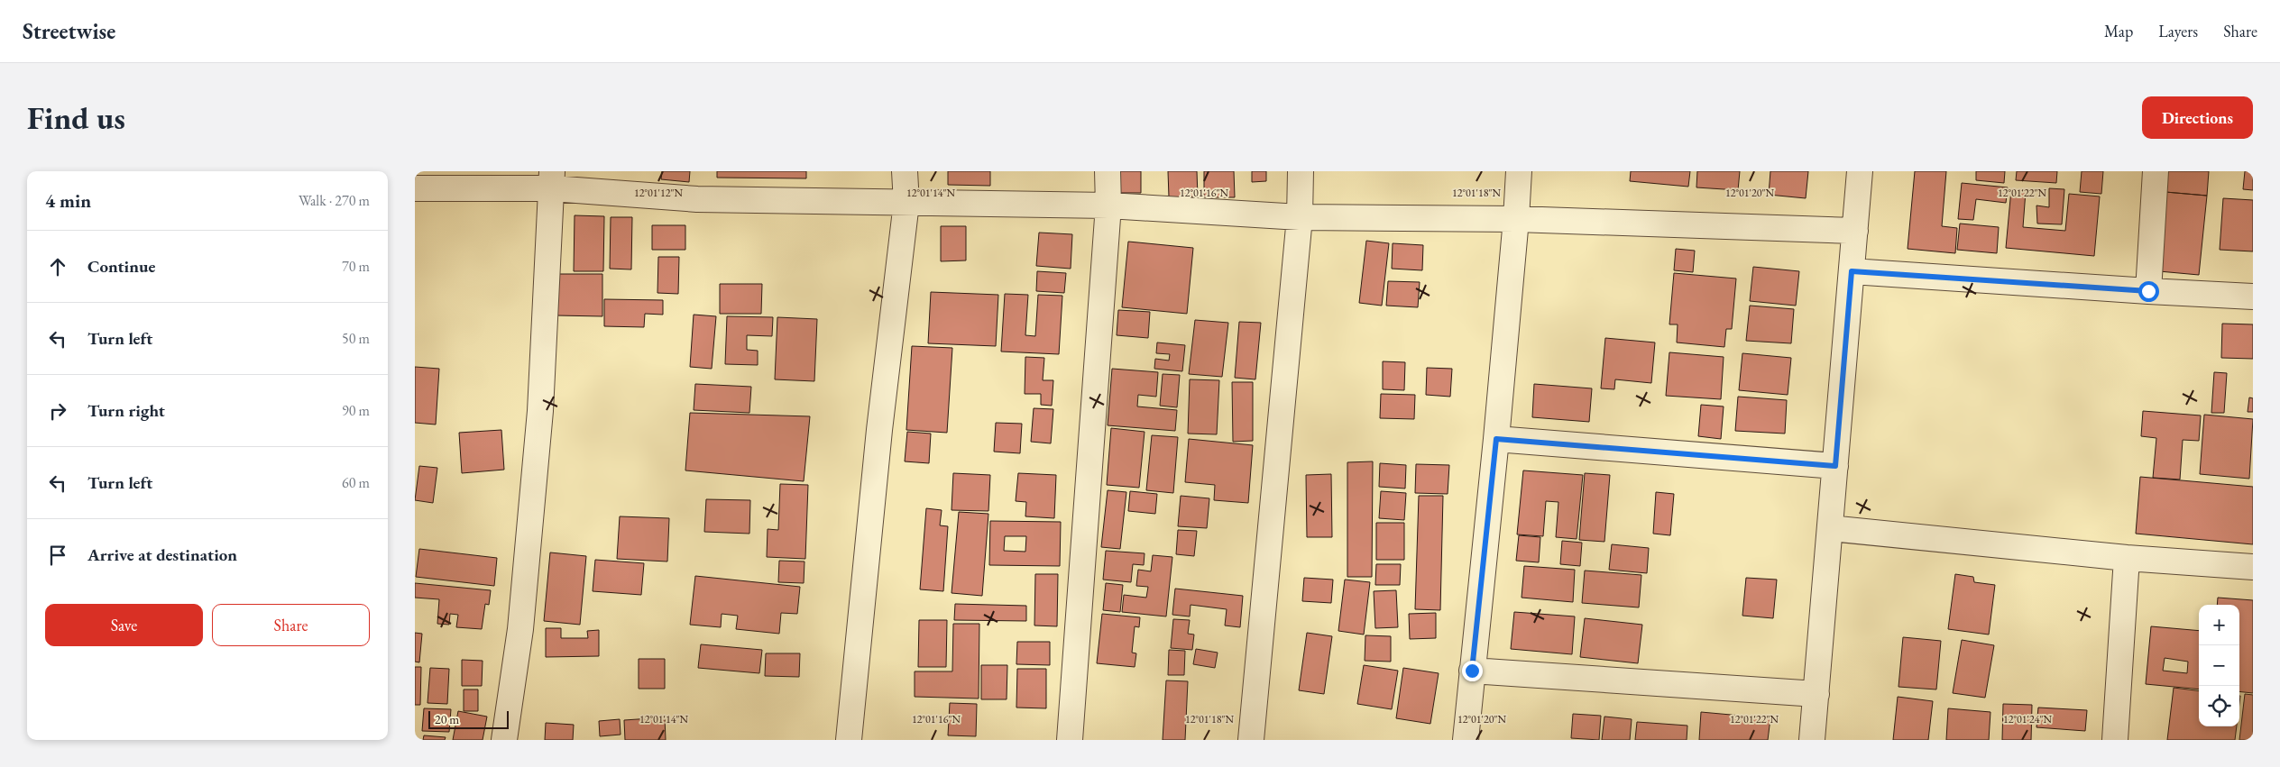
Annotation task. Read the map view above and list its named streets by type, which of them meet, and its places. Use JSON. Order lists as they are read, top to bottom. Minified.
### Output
{"scale_bar":"20 m","page":{"header":"Streetwise","nav":["Map","Layers","Share"],"buttons":["Directions",["Save","Share"]],"title":"Find us","heading":["4 min","Walk · 270 m"],"list":[["Continue","70 m"],["Turn left","50 m"],["Turn right","90 m"],["Turn left","60 m"],"Arrive at destination"],"map_buttons":["+","−"],"scale":"20 m"},"coordinates":["12°01'16\"N","12°01'18\"N","12°01'12\"N","12°01'14\"N","12°01'20\"N","12°01'22\"N","12°01'24\"N"]}
